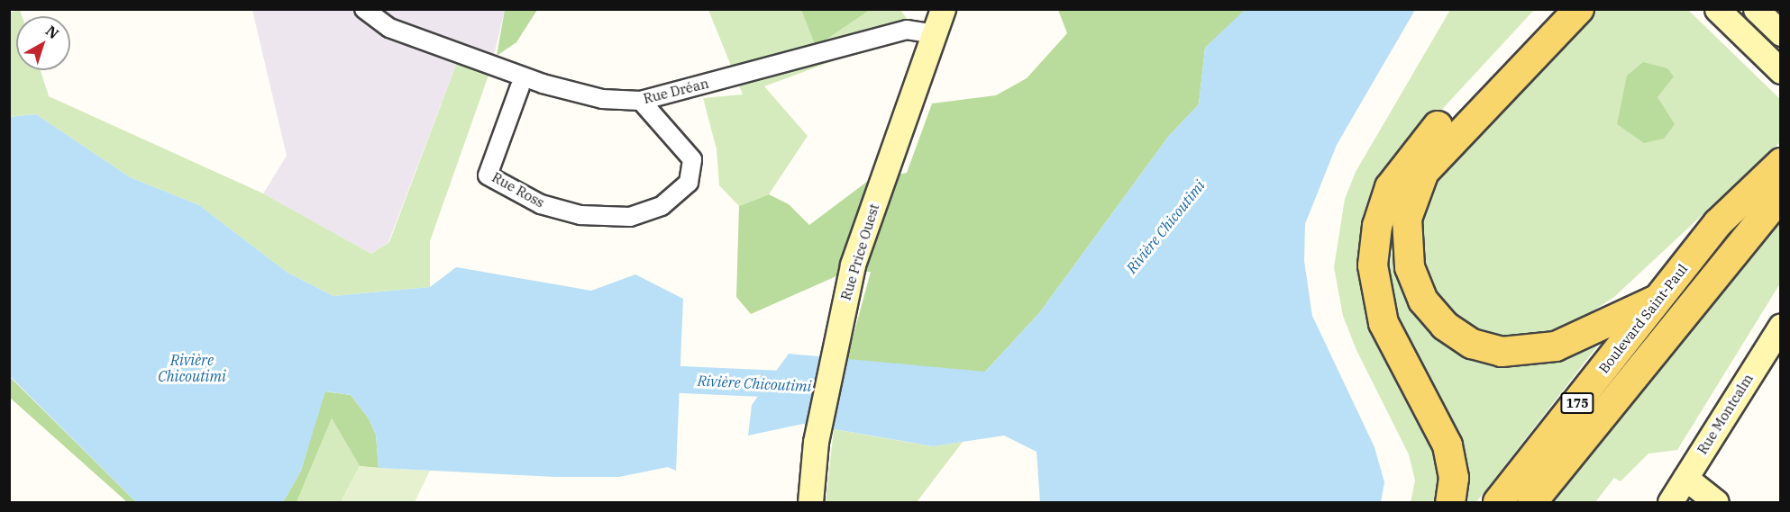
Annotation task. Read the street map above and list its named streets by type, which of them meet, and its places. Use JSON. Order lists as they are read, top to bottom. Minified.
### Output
{"streets":{"main road":["Boulevard Saint-Paul","175"],"street":["Rue Dréan","Rue Ross","Rue Price Ouest","Rue Montcalm"]},"crossings":[["Rue Dréan","Rue Ross"],["Rue Dréan","Rue Price Ouest"]],"water":["Rivière Chicoutimi"],"north":"top right"}
